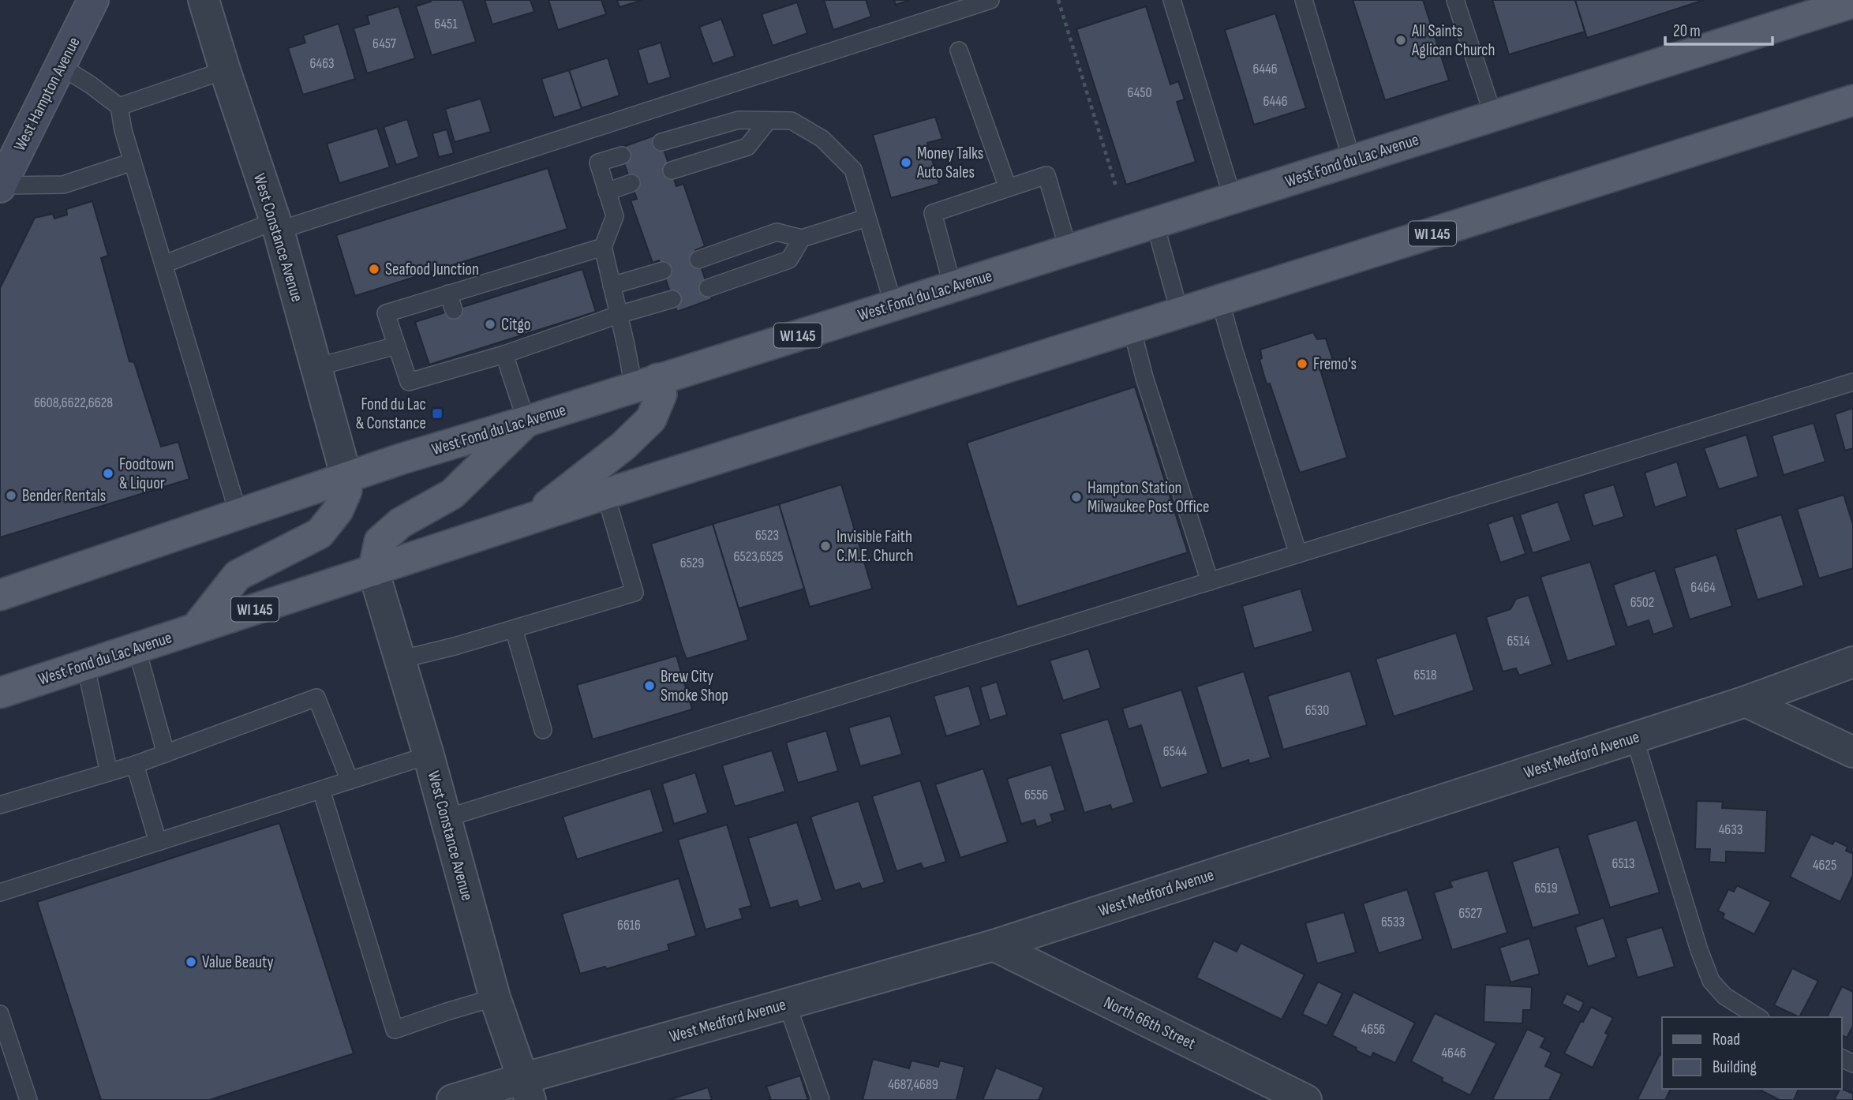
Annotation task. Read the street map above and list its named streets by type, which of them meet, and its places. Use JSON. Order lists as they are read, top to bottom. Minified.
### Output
{"streets":{"main road":["West Hampton Avenue","West Fond du Lac Avenue","WI 145"],"street":["West Constance Avenue","West Medford Avenue","North 66th Street"]},"crossings":[["West Fond du Lac Avenue","West Constance Avenue"],["West Constance Avenue","West Medford Avenue"],["West Medford Avenue","North 66th Street"]],"places":{"other":["All Saints Aglican Church","Money Talks Auto Sales","Seafood Junction","Citgo","Fremo's","Foodtown & Liquor","Bender Rentals","Hampton Station Milwaukee Post Office","Invisible Faith C.M.E. Church","Brew City Smoke Shop","Value Beauty"],"transit":["Fond du Lac & Constance"]},"house_numbers":["6451","6457","6463","6446","6450","6446","6608,6622,6628","6523","6523,6525","6529","6464","6502","6514","6518","6530","6544","6556","4633","6513","4625","6519","6527","6533","6616","4656","4646","4687,4689"],"legend":["Road","Building"],"scale_bar":"20 m"}
